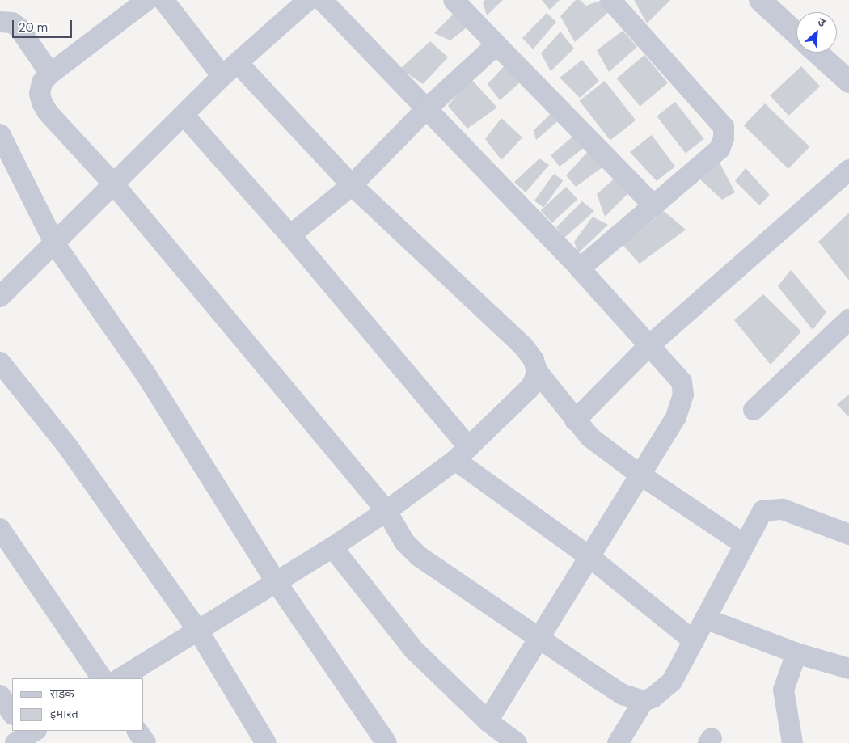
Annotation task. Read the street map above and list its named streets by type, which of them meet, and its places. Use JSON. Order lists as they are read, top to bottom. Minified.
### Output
{"legend":["सड़क","इमारत"],"scale_bar":"20 m","north":"top right"}
